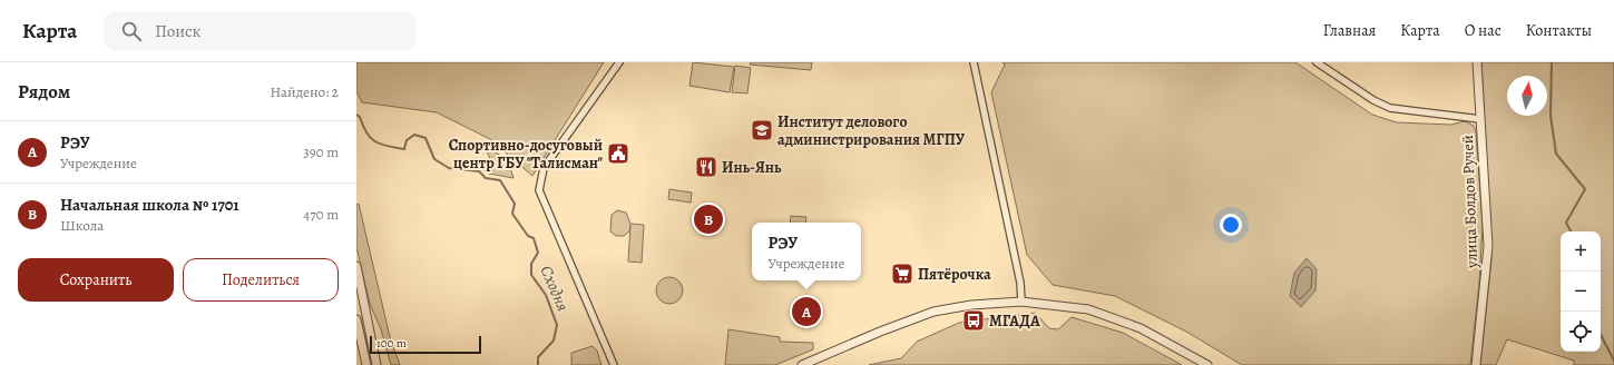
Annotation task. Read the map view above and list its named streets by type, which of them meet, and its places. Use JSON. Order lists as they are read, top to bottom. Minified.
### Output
{"streets":{"street":["улица Болдов Ручей"]},"water":["Сходня"],"places":{"school or university":["Институт делового администрирования МГПУ"],"public building":["Спортивно-досуговый центр ГБУ \"Талисман\""],"restaurant":["Инь-Янь"],"supermarket":["Пятёрочка"],"bus stop":["МГАДА"]},"scale_bar":"100 m","north":"top","page":{"header":"Карта","search":"Поиск","nav":["Главная","Карта","О нас","Контакты"],"heading":["Рядом","Найдено: 2"],"list":[{"mark":"A","name":"РЭУ","note":"Учреждение","value":"390 m"},{"mark":"B","name":"Начальная школа № 1701","note":"Школа","value":"470 m"}],"pins":["B","A"],"popup":["РЭУ","Учреждение"],"map_buttons":["+","−"],"buttons":["Сохранить","Поделиться"],"scale":"100 m"}}
